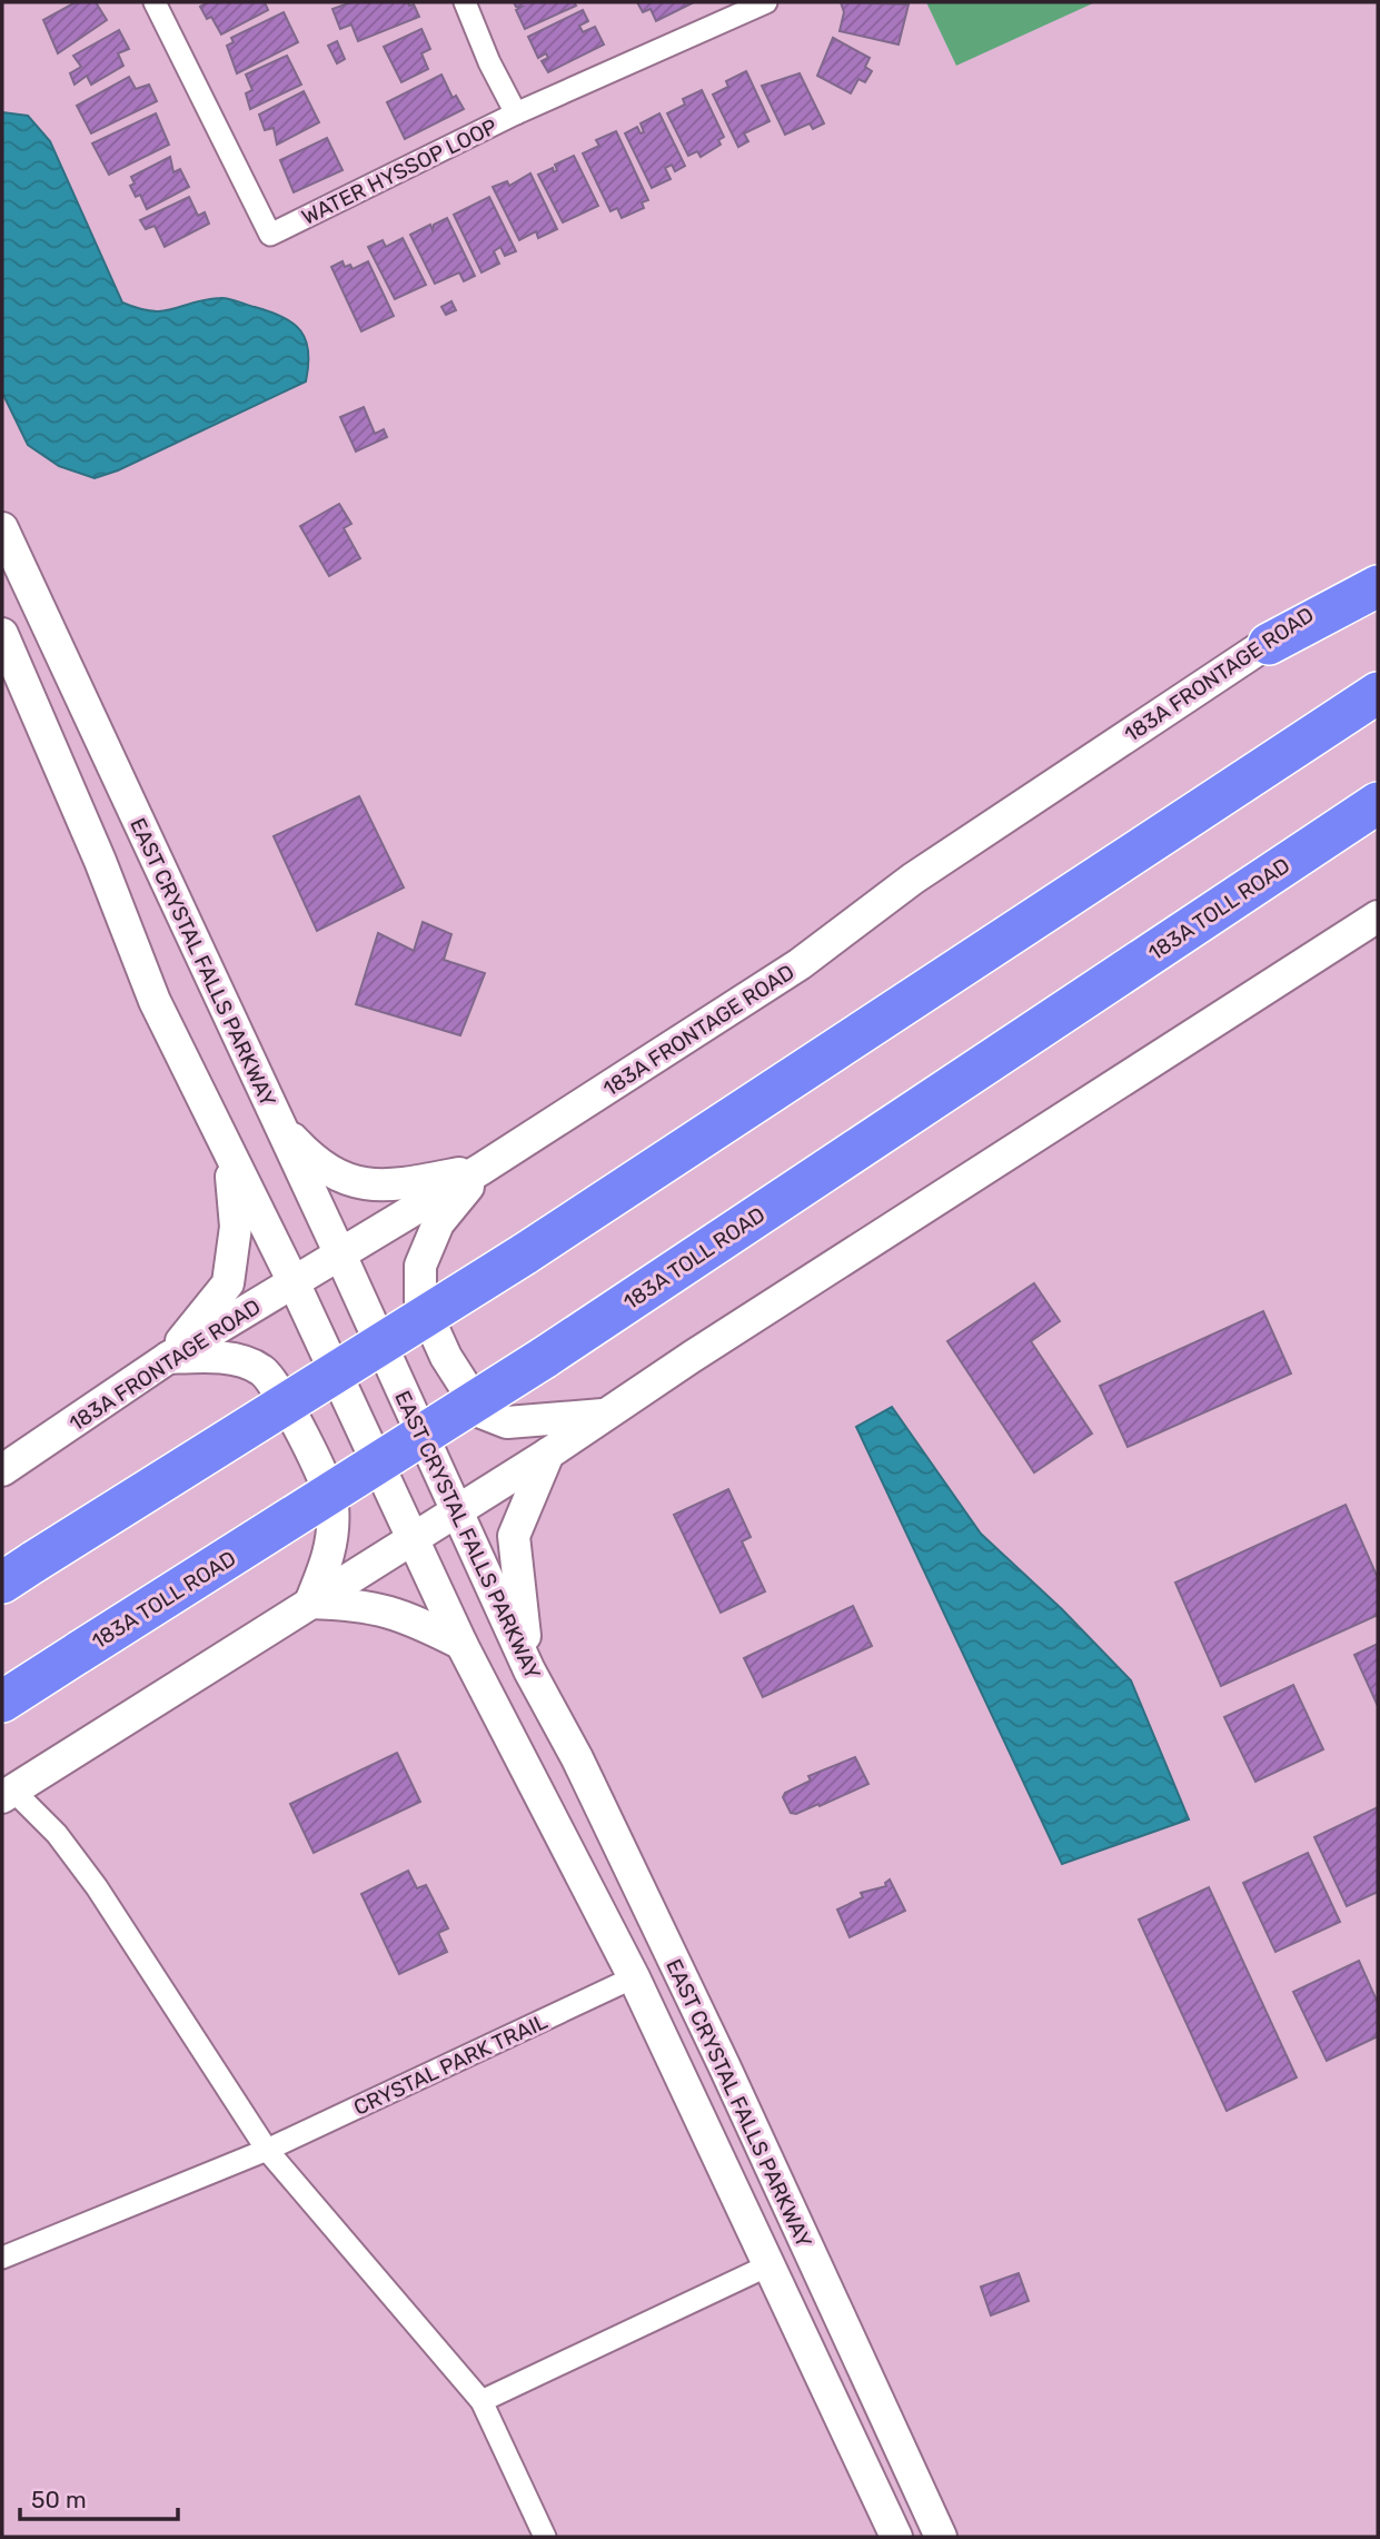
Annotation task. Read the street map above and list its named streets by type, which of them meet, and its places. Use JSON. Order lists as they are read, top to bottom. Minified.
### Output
{"streets":{"highway":["183A TOLL ROAD"],"main road":["183A FRONTAGE ROAD","EAST CRYSTAL FALLS PARKWAY"],"street":["WATER HYSSOP LOOP","CRYSTAL PARK TRAIL"]},"crossings":[["183A FRONTAGE ROAD","EAST CRYSTAL FALLS PARKWAY"],["EAST CRYSTAL FALLS PARKWAY","CRYSTAL PARK TRAIL"]],"scale_bar":"50 m"}
